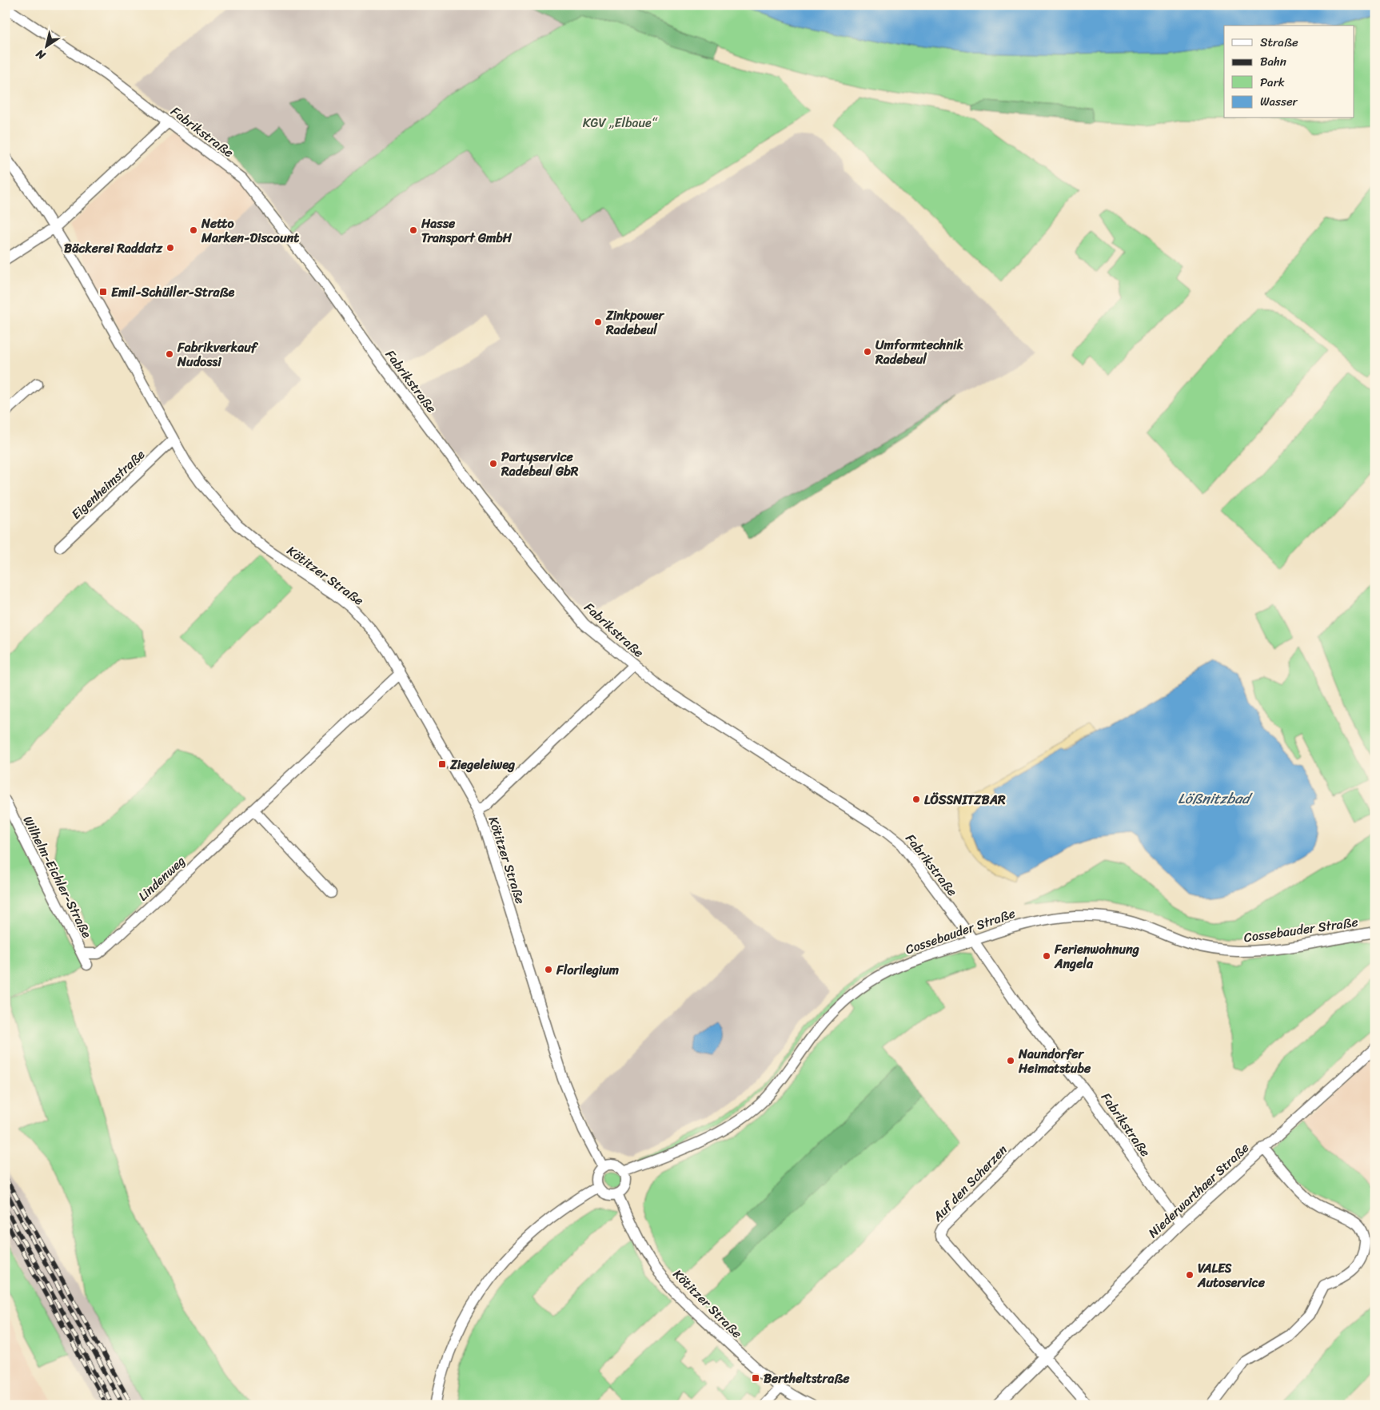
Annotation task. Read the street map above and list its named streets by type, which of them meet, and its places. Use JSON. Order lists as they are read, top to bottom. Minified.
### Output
{"streets":{"street":["Fabrikstraße","Eigenheimstraße","Kötitzer Straße","Wilhelm-Eichler-Straße","Lindenweg","Cossebauder Straße","Auf den Scherzen","Niederwarthaer Straße"]},"crossings":[["Fabrikstraße","Cossebauder Straße"],["Fabrikstraße","Auf den Scherzen"],["Fabrikstraße","Niederwarthaer Straße"],["Eigenheimstraße","Kötitzer Straße"],["Kötitzer Straße","Lindenweg"],["Kötitzer Straße","Cossebauder Straße"],["Wilhelm-Eichler-Straße","Lindenweg"],["Auf den Scherzen","Niederwarthaer Straße"]],"water":["Lößnitzbad"],"parks":["KGV „Elbaue“"],"places":{"other":["Netto Marken-Discount","Hasse Transport GmbH","Bäckerei Raddatz","Zinkpower Radebeul","Umformtechnik Radebeul","Fabrikverkauf Nudossi","Partyservice Radebeul GbR","LÖSSNITZBAR","Ferienwohnung Angela","Florilegium","Naundorfer Heimatstube","VALES Autoservice"],"transit":["Emil-Schüller-Straße","Ziegeleiweg","Bertheltstraße"]},"legend":["Straße","Bahn","Park","Wasser"],"north":"bottom left"}
